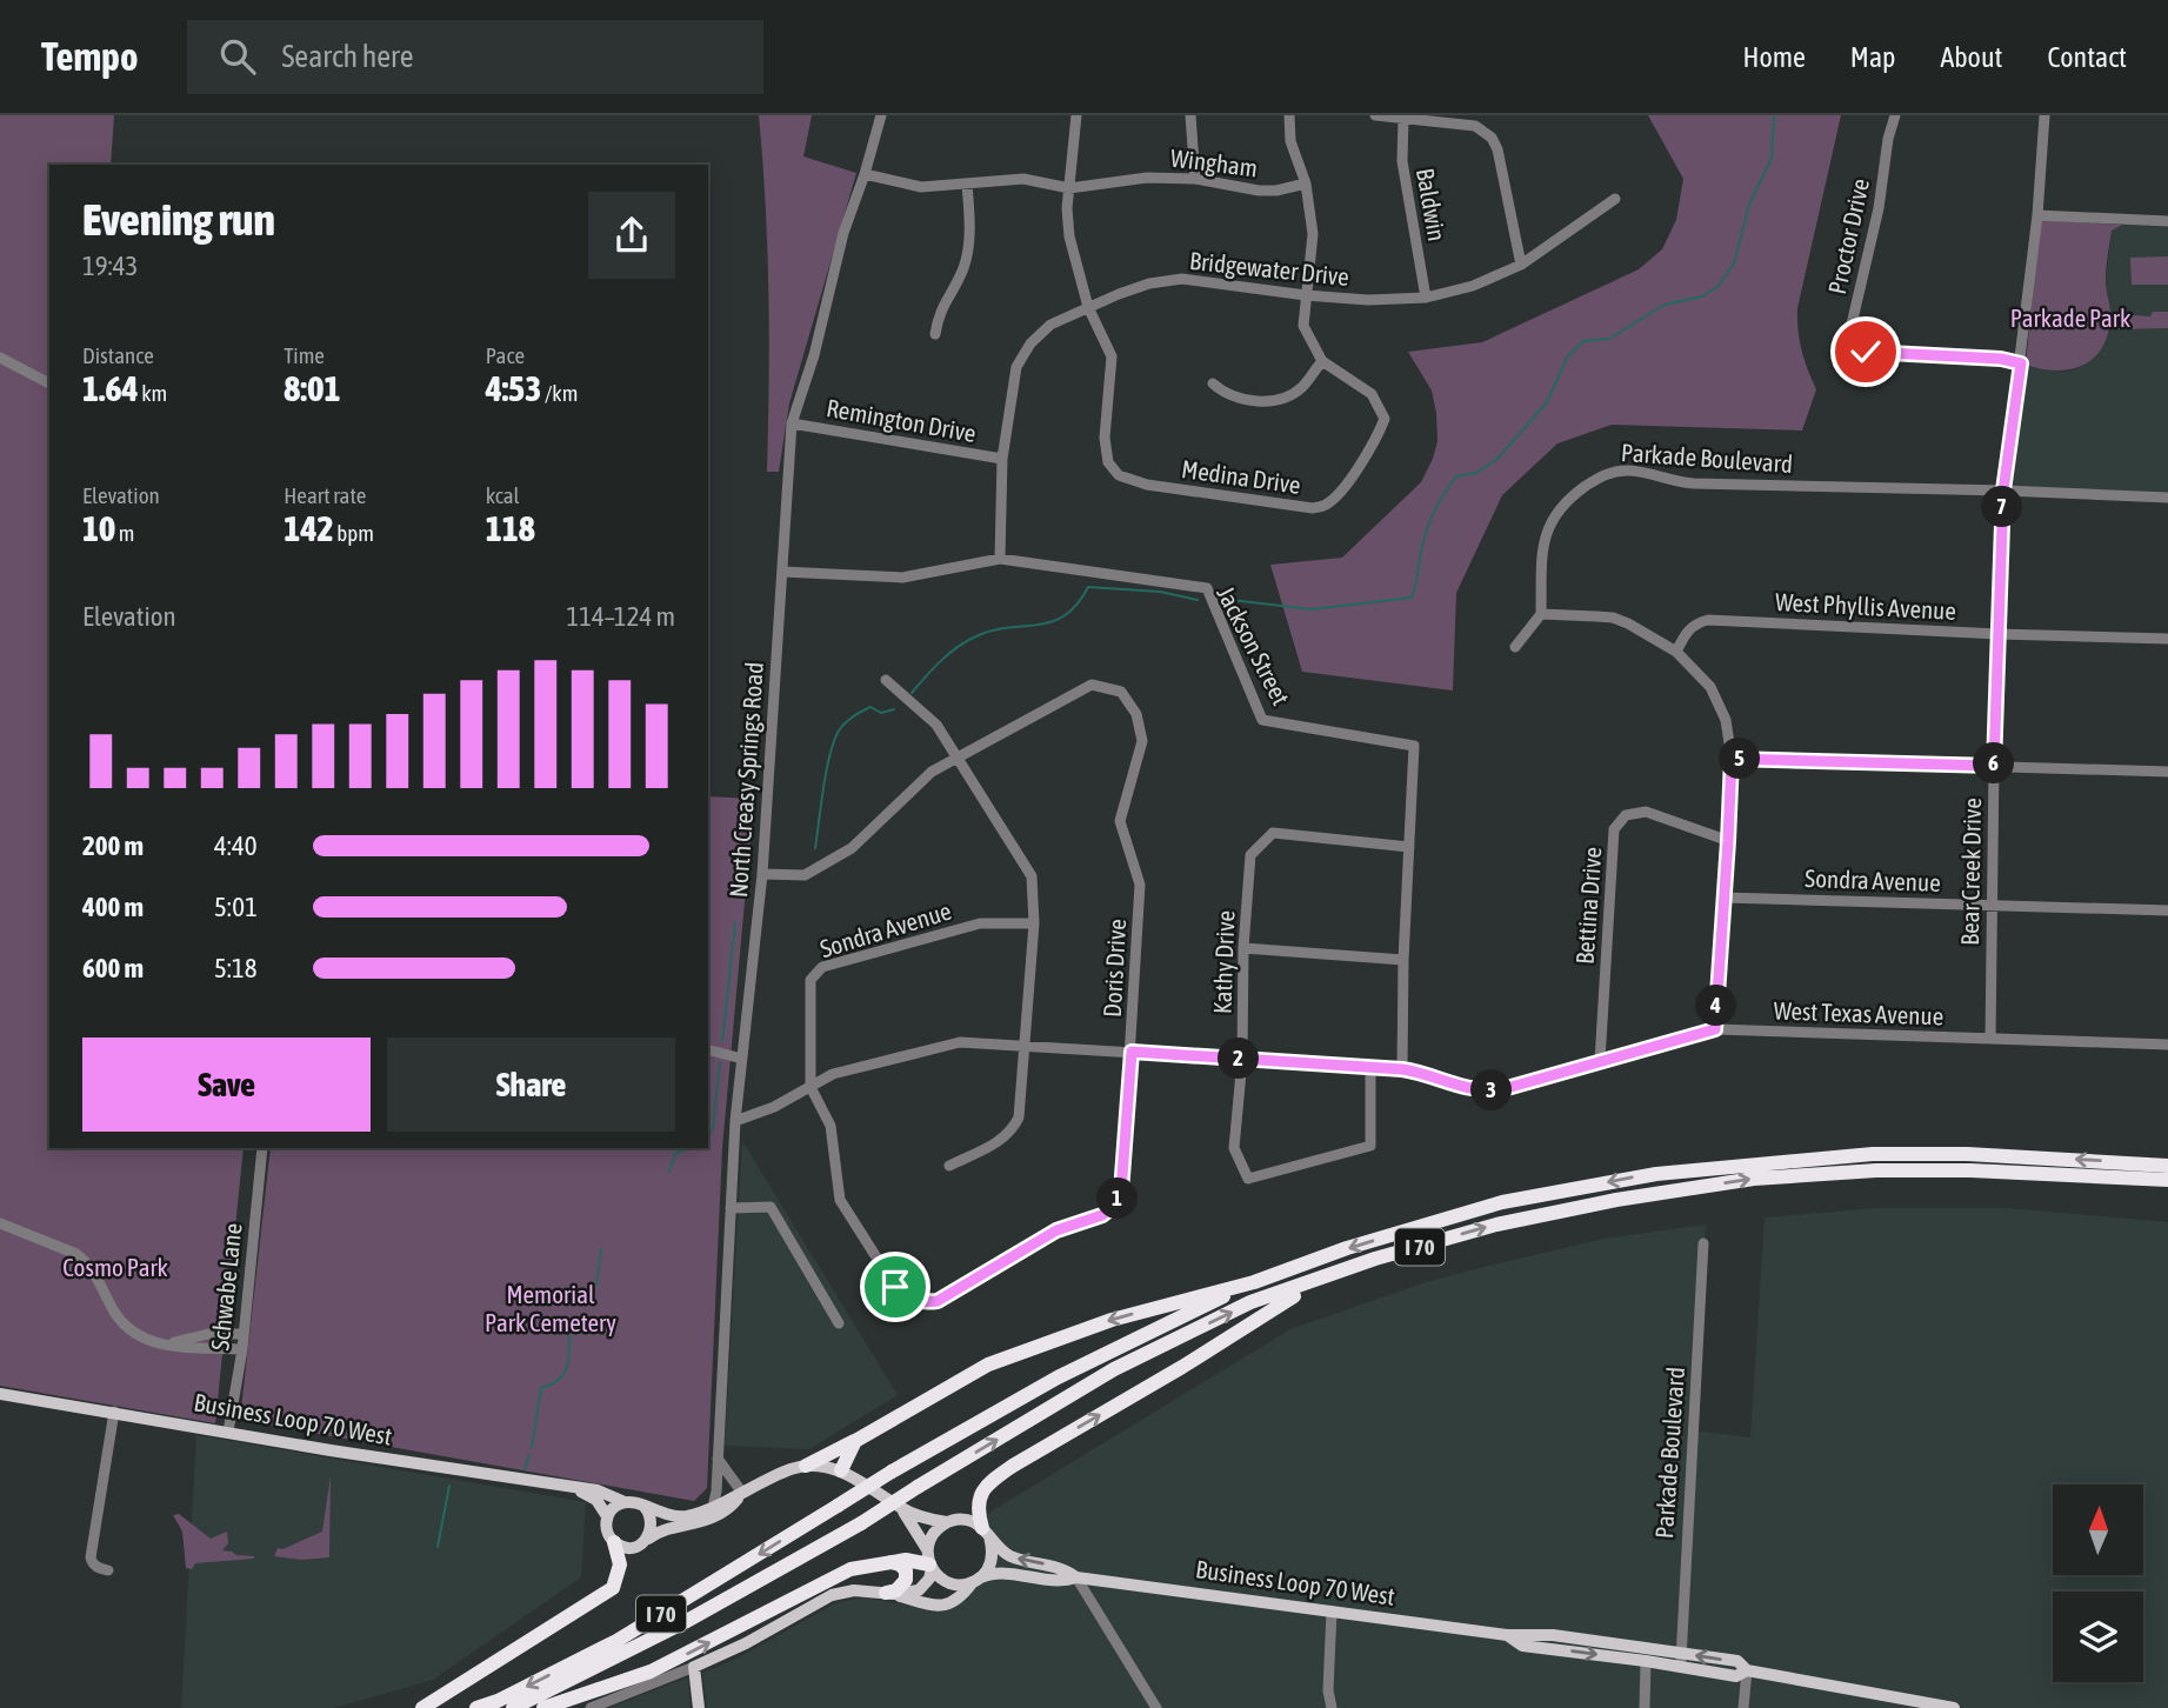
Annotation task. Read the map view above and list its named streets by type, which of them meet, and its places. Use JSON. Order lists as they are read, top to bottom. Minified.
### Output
{"streets":{"highway":["I 70"],"main road":["Business Loop 70 West"],"street":["Wingham","Baldwin","Proctor Drive","Bridgewater Drive","Remington Drive","Parkade Boulevard","Medina Drive","West Phyllis Avenue","Jackson Street","North Creasy Springs Road","Bear Creek Drive","Sondra Avenue","Bettina Drive","Kathy Drive","Doris Drive","West Texas Avenue","Schwabe Lane"]},"crossings":[["Wingham","North Creasy Springs Road"],["Baldwin","Bridgewater Drive"],["Proctor Drive","Bear Creek Drive"],["Bridgewater Drive","Remington Drive"],["Bridgewater Drive","Medina Drive"],["Bridgewater Drive","Jackson Street"],["Remington Drive","North Creasy Springs Road"],["Parkade Boulevard","Bear Creek Drive"],["Parkade Boulevard","Business Loop 70 West"],["West Phyllis Avenue","Bear Creek Drive"],["Jackson Street","North Creasy Springs Road"],["Jackson Street","Kathy Drive"],["Jackson Street","West Texas Avenue"],["North Creasy Springs Road","Doris Drive"],["North Creasy Springs Road","West Texas Avenue"],["Bear Creek Drive","Sondra Avenue"],["Bear Creek Drive","West Texas Avenue"],["Sondra Avenue","Doris Drive"],["Sondra Avenue","West Texas Avenue"],["Bettina Drive","West Texas Avenue"],["Kathy Drive","West Texas Avenue"],["Doris Drive","West Texas Avenue"],["Schwabe Lane","Business Loop 70 West"]],"parks":["Parkade Park","Cosmo Park","Memorial Park Cemetery"],"north":"top","page":{"header":"Tempo","search":"Search here","nav":["Home","Map","About","Contact"],"heading":["Evening run","19:43"],"stats":[["Distance","1.64 km"],["Time","8:01"],["Pace","4:53 /km"],["Elevation","10 m"],["Heart rate","142 bpm"],["kcal","118"]],"pins":["7","5","6","4","2","3","1"],"chart":["Elevation","114–124 m"],"list":[{"name":"200 m","note":"4:40"},{"name":"400 m","note":"5:01"},{"name":"600 m","note":"5:18"}],"buttons":["Save","Share"]}}
